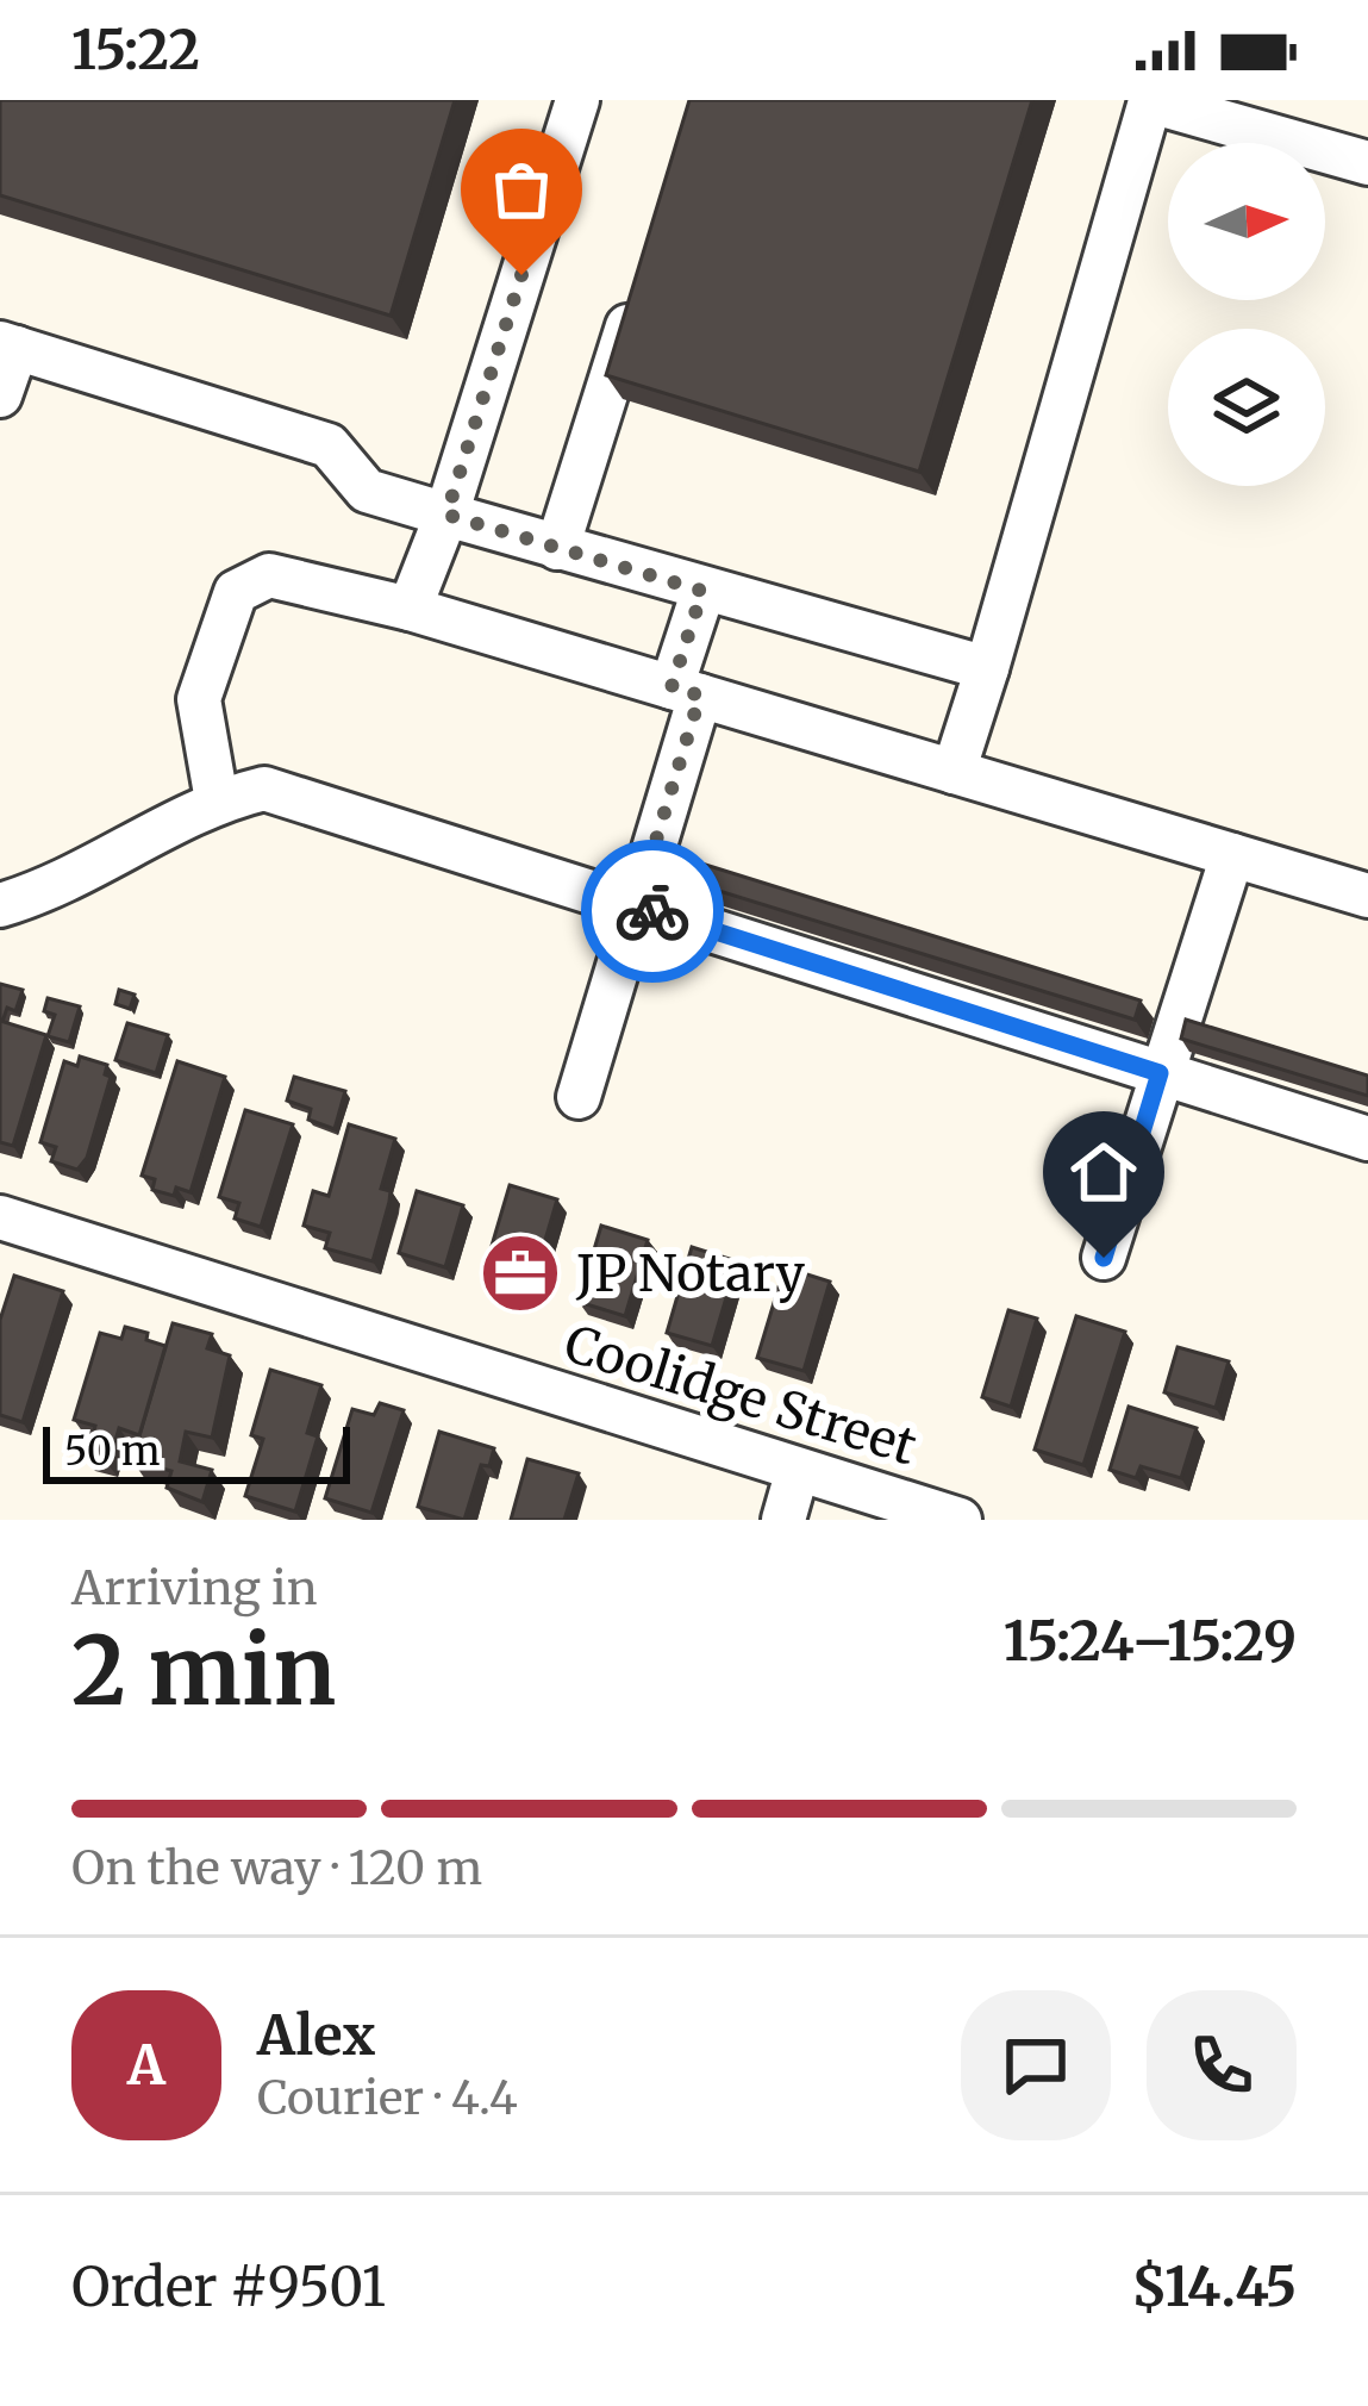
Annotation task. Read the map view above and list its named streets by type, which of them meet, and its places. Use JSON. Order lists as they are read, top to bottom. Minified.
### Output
{"streets":{"street":["Coolidge Street"]},"places":{"office":["JP Notary"]},"scale_bar":"50 m","north":"right","page":{"status":"15:22","scale":"50 m","heading":["2 min","Arriving in","15:24–15:29"],"panel":["Alex","Courier · 4.4","Order #9501","$14.45"],"bar":"On the way · 120 m","round":"A"}}
